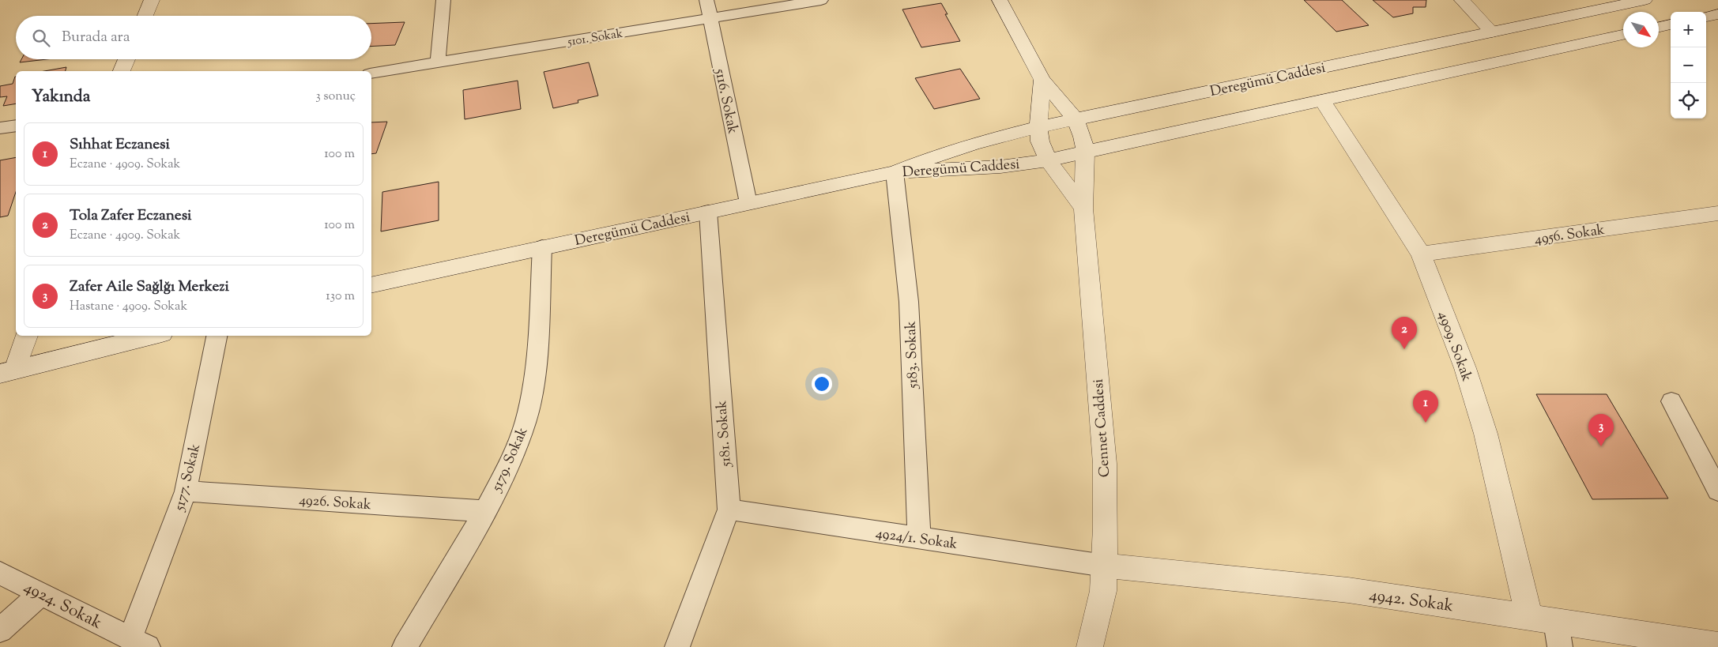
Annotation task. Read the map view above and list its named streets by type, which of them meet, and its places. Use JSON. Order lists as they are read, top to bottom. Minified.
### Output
{"streets":{"street":["Deregümü Caddesi","4956. Sokak","4909. Sokak","Cennet Caddesi","4942. Sokak"],"lane":["5101. Sokak","5116. Sokak","5183. Sokak","5181. Sokak","5179. Sokak","5177. Sokak","4926. Sokak","4924/1. Sokak","4924. Sokak"]},"crossings":[["5101. Sokak","5116. Sokak"],["Deregümü Caddesi","5116. Sokak"],["Deregümü Caddesi","4909. Sokak"],["Deregümü Caddesi","5183. Sokak"],["Deregümü Caddesi","Cennet Caddesi"],["Deregümü Caddesi","5181. Sokak"],["Deregümü Caddesi","5179. Sokak"],["4956. Sokak","4909. Sokak"],["4909. Sokak","4942. Sokak"],["5183. Sokak","4924/1. Sokak"],["Cennet Caddesi","4924/1. Sokak"],["Cennet Caddesi","4942. Sokak"],["5181. Sokak","4924/1. Sokak"],["5179. Sokak","4926. Sokak"],["5177. Sokak","4926. Sokak"],["5177. Sokak","4924. Sokak"],["4924/1. Sokak","4942. Sokak"]],"north":"bottom right","page":{"map_buttons":["+","−"],"search":"Burada ara","heading":["Yakında","3 sonuç"],"list":[{"mark":"1","name":"Sıhhat Eczanesi","note":"Eczane · 4909. Sokak","value":"100 m"},{"mark":"2","name":"Tola Zafer Eczanesi","note":"Eczane · 4909. Sokak","value":"100 m"},{"mark":"3","name":"Zafer Aile Sağlğı Merkezi","note":"Hastane · 4909. Sokak","value":"130 m"}],"pins":["2","1","3"]}}
